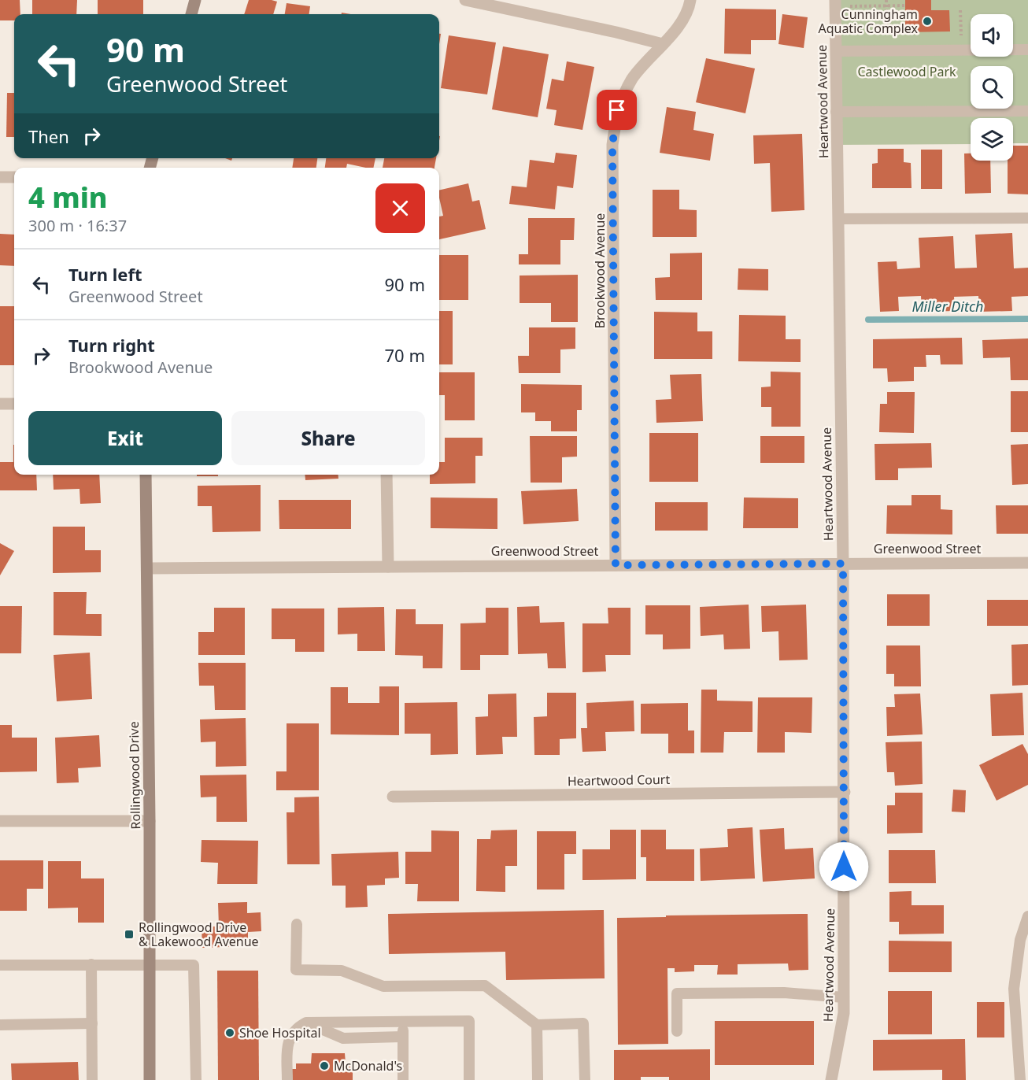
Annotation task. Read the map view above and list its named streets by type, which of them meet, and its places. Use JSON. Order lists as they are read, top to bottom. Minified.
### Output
{"streets":{"street":["Heartwood Avenue","Brookwood Avenue","Greenwood Street","Rollingwood Drive","Heartwood Court"]},"crossings":[["Heartwood Avenue","Greenwood Street"],["Heartwood Avenue","Heartwood Court"],["Brookwood Avenue","Greenwood Street"],["Greenwood Street","Rollingwood Drive"]],"water":["Miller Ditch"],"parks":["Castlewood Park"],"places":{"other":["Cunningham Aquatic Complex","Shoe Hospital","McDonald's"],"transit":["Rollingwood Drive & Lakewood Avenue"]},"page":{"turn":["90 m","Greenwood Street"],"then":"Then","heading":["4 min","300 m · 16:37"],"list":[{"name":"Turn left","note":"Greenwood Street","value":"90 m"},{"name":"Turn right","note":"Brookwood Avenue","value":"70 m"}],"buttons":["Exit","Share"]}}
